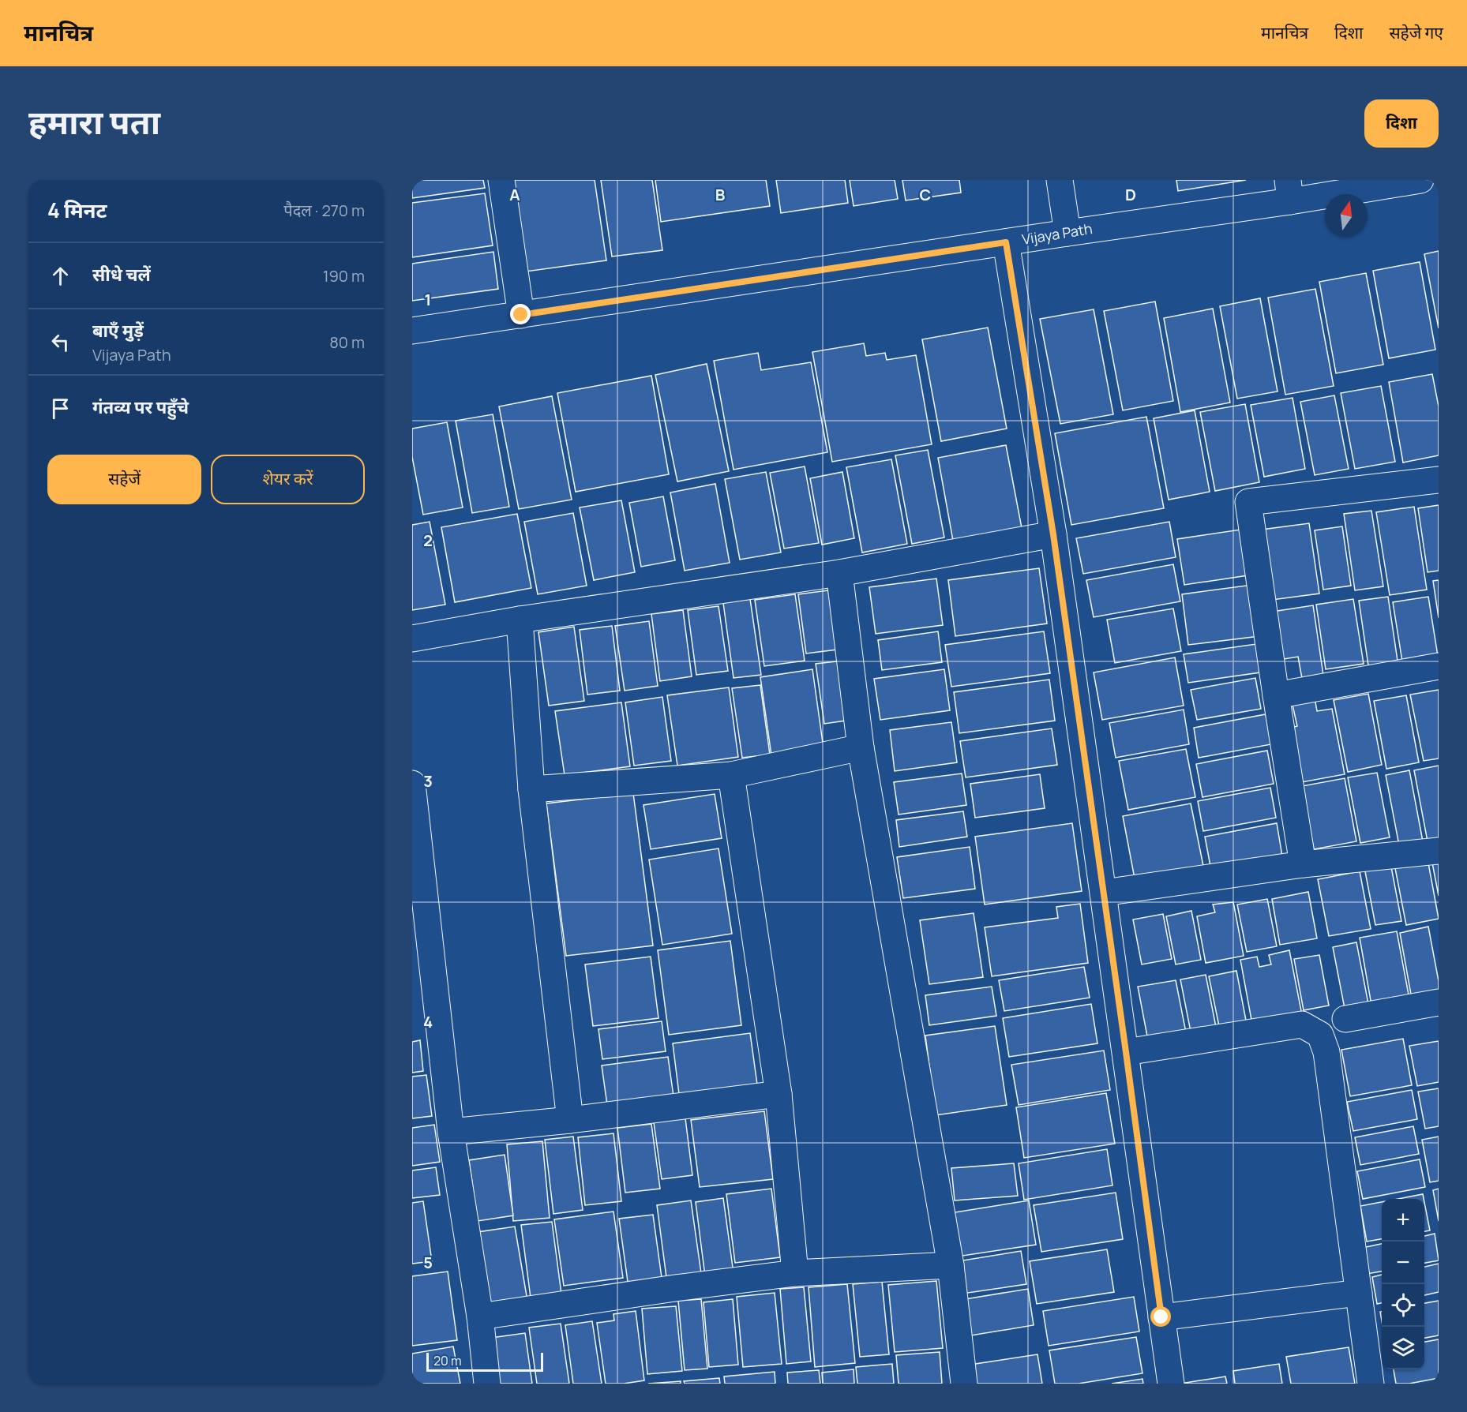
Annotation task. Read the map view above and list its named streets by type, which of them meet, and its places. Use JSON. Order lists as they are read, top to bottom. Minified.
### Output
{"streets":{"street":["Vijaya Path"]},"scale_bar":"20 m","north":"top","page":{"header":"मानचित्र","nav":["मानचित्र","दिशा","सहेजे गए"],"title":"हमारा पता","buttons":["दिशा",["सहेजें","शेयर करें"]],"heading":["4 मिनट","पैदल · 270 m"],"list":[["सीधे चलें","190 m"],["बाएँ मुड़ें","Vijaya Path","80 m"],"गंतव्य पर पहुँचे"],"map_buttons":["+","−"],"scale":"20 m"},"grid":{"columns":["A","B","C","D"],"rows":["1","2","3","4","5"]}}
